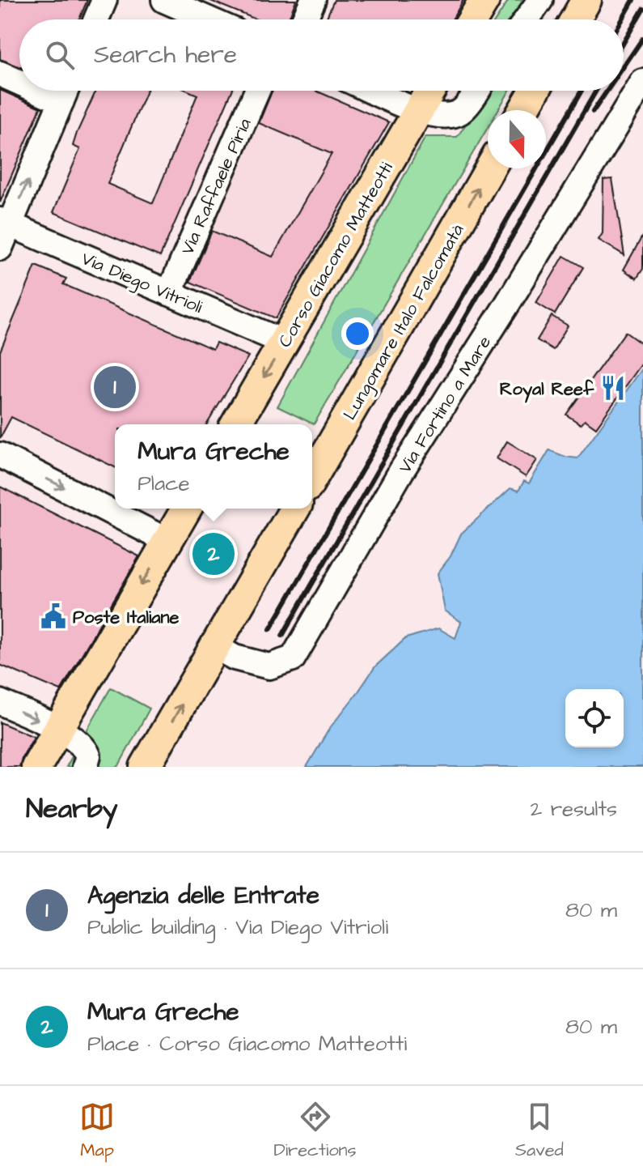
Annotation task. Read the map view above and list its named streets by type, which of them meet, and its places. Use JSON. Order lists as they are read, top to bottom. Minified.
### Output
{"streets":{"main road":["Corso Giacomo Matteotti","Lungomare Italo Falcomatà"],"street":["Via Raffaele Piria","Via Diego Vitrioli","Via Fortino a Mare"]},"crossings":[["Via Raffaele Piria","Via Diego Vitrioli"],["Corso Giacomo Matteotti","Via Diego Vitrioli"]],"one_way":["Lungomare Italo Falcomatà"],"places":{"restaurant":["Royal Reef"],"public building":["Poste Italiane"]},"north":"bottom","page":{"search":"Search here","pins":["1","2"],"popup":["Mura Greche","Place"],"heading":["Nearby","2 results"],"list":[{"mark":"1","name":"Agenzia delle Entrate","note":"Public building · Via Diego Vitrioli","value":"80 m"},{"mark":"2","name":"Mura Greche","note":"Place · Corso Giacomo Matteotti","value":"80 m"}],"nav":["Map","Directions","Saved"]}}
